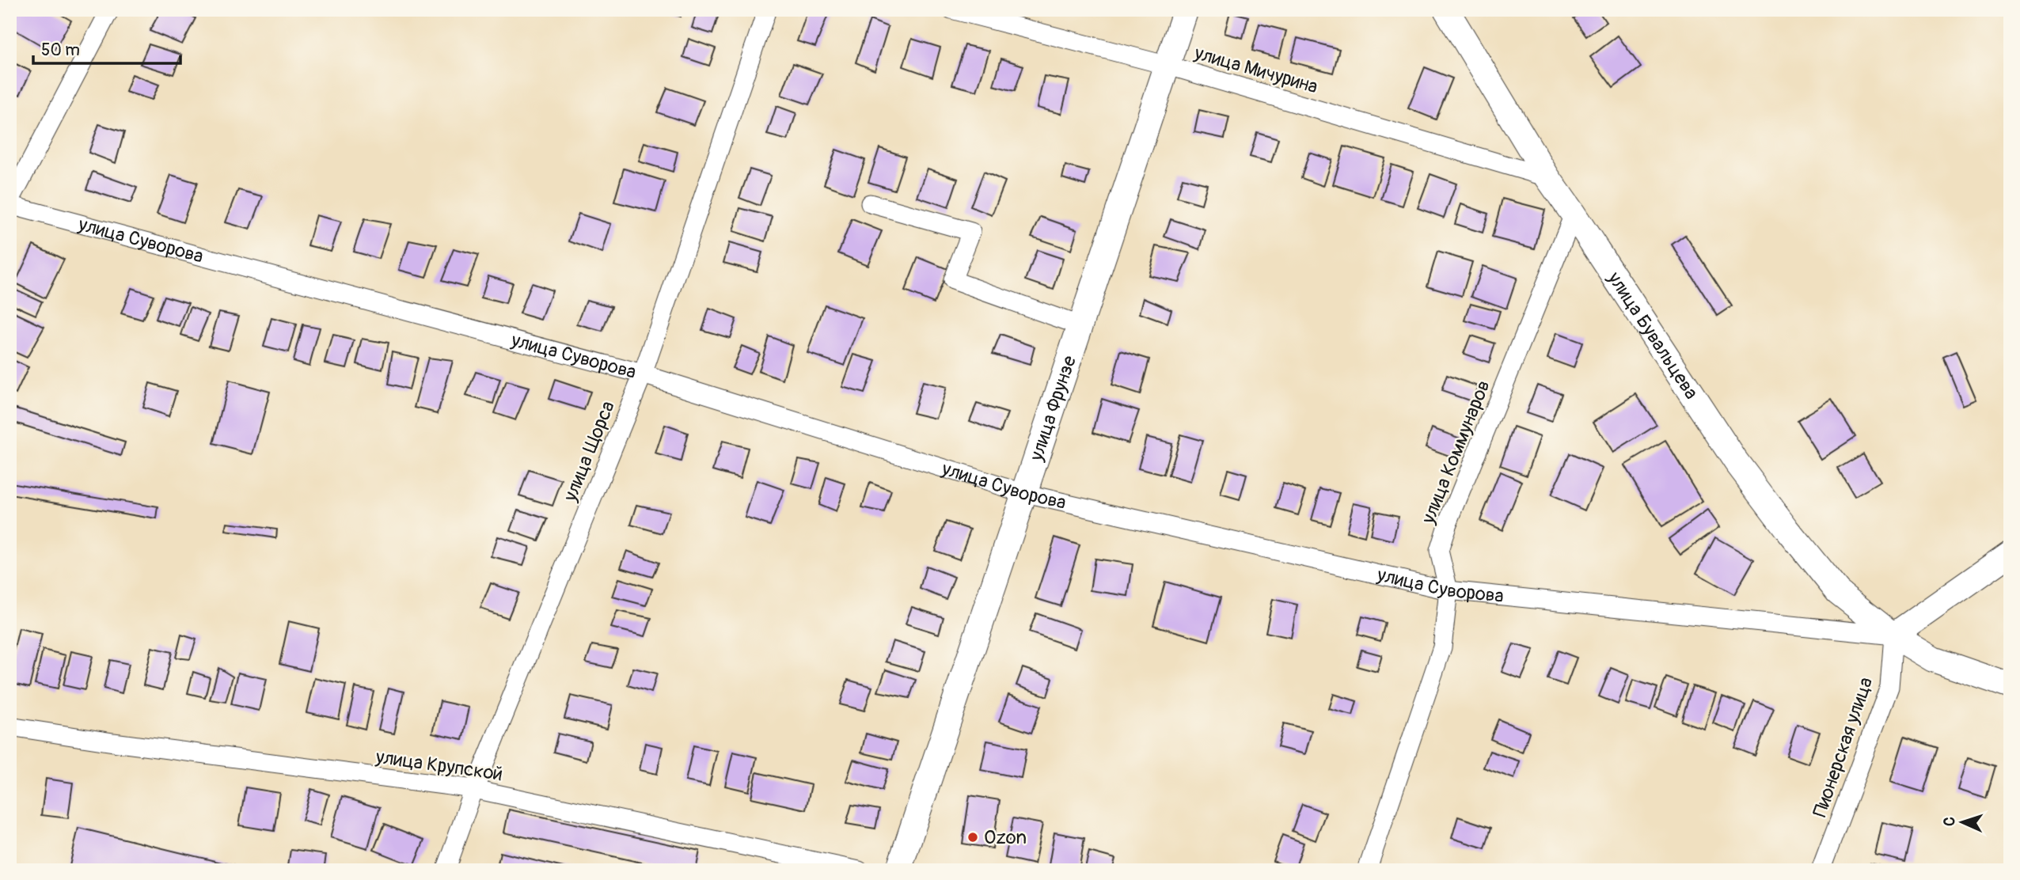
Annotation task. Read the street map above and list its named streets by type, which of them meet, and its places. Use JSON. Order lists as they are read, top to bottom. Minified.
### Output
{"streets":{"main road":["улица Суворова","улица Бувальцева","улица Фрунзе"],"street":["улица Мичурина","улица Щорса","улица Коммунаров","Пионерская улица","улица Крупской"]},"crossings":[["улица Мичурина","улица Бувальцева"],["улица Мичурина","улица Фрунзе"],["улица Суворова","улица Бувальцева"],["улица Суворова","улица Фрунзе"],["улица Суворова","улица Щорса"],["улица Суворова","улица Коммунаров"],["улица Суворова","Пионерская улица"],["улица Бувальцева","улица Коммунаров"],["улица Бувальцева","Пионерская улица"],["улица Щорса","улица Крупской"]],"places":["Ozon"],"scale_bar":"50 m","north":"left"}
